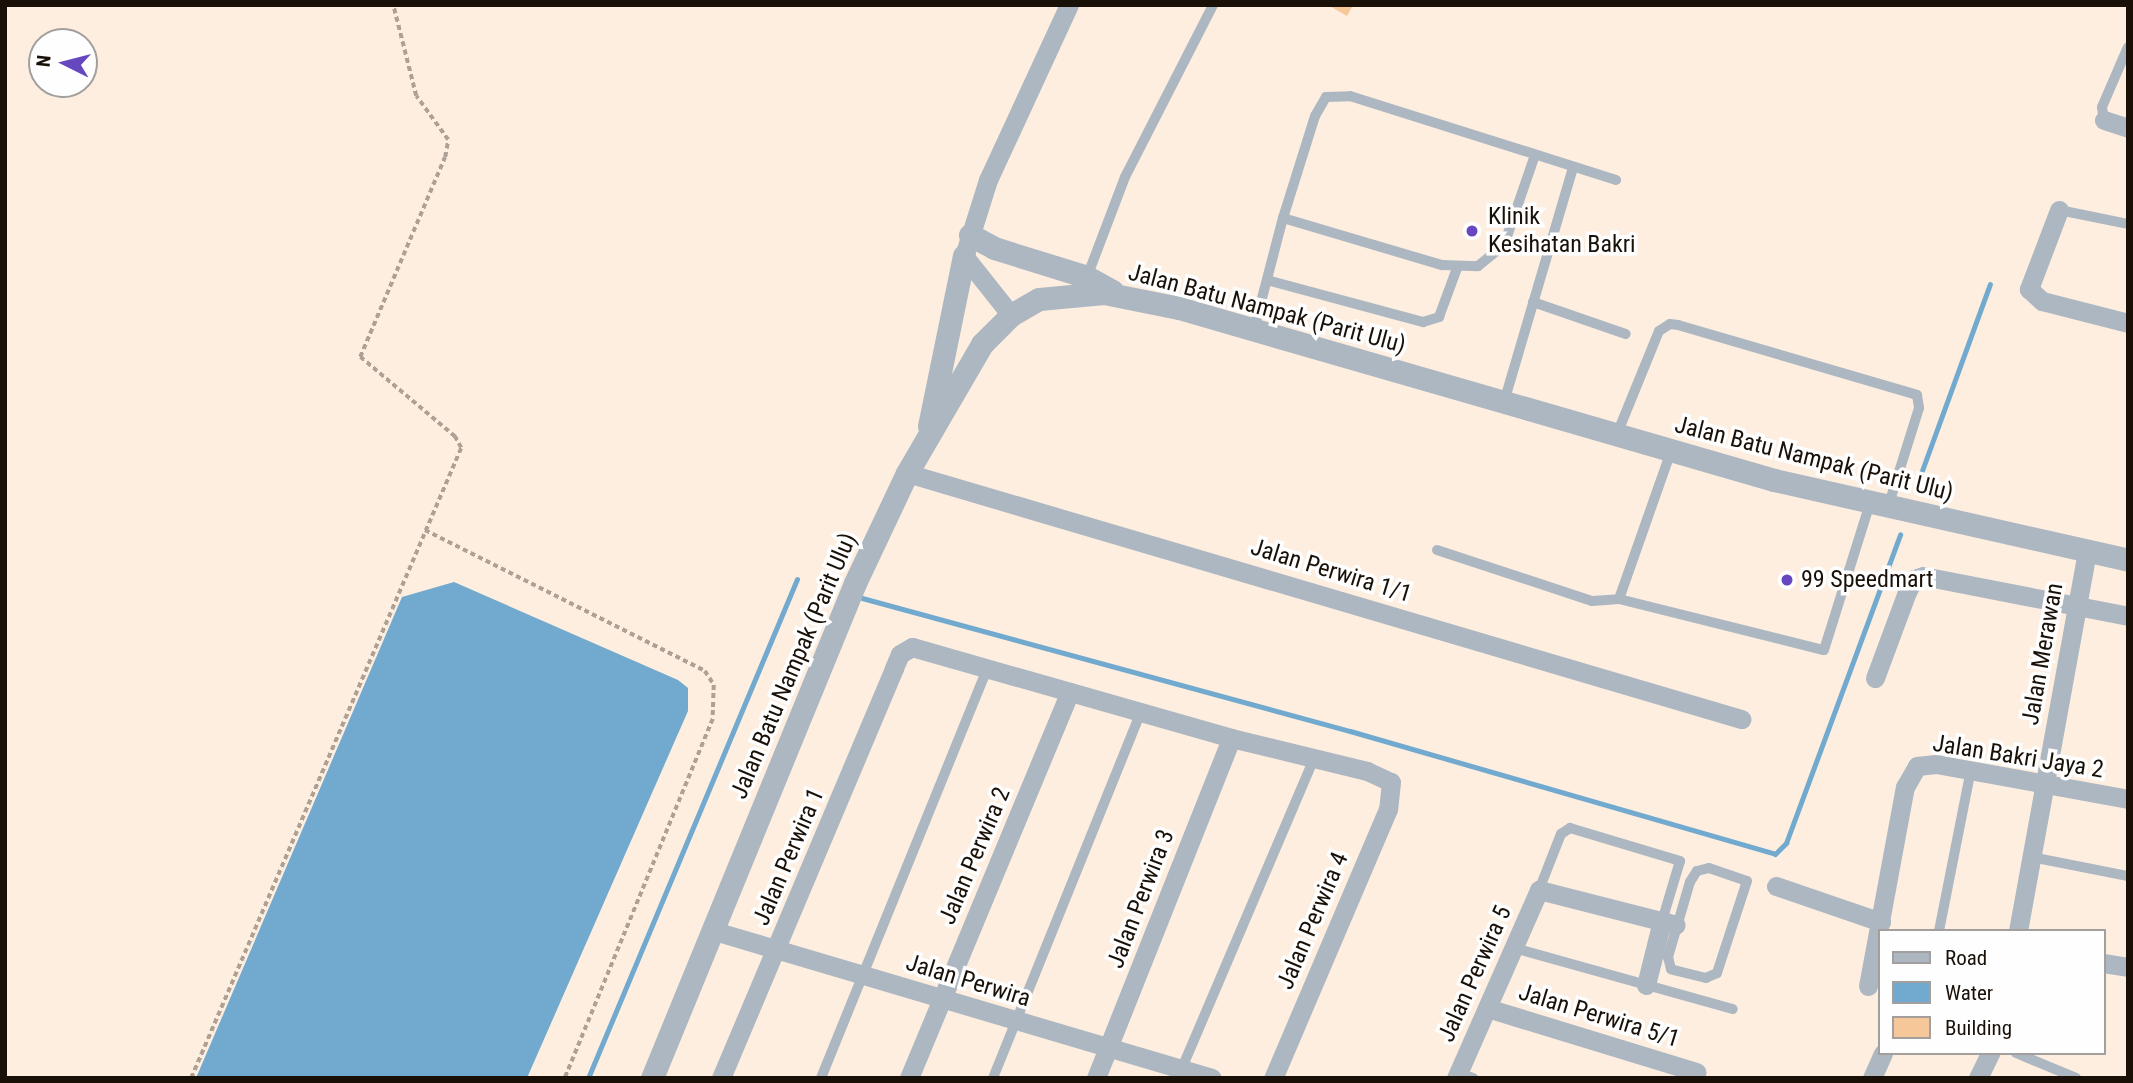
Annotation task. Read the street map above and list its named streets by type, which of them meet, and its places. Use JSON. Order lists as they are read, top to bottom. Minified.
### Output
{"streets":{"street":["Jalan Batu Nampak (Parit Ulu)","Jalan Perwira 1/1","Jalan Merawan","Jalan Bakri Jaya 2","Jalan Perwira 2","Jalan Perwira 1","Jalan Perwira 3","Jalan Perwira 4","Jalan Perwira 5","Jalan Perwira","Jalan Perwira 5/1"]},"crossings":[["Jalan Batu Nampak (Parit Ulu)","Jalan Perwira 1/1"],["Jalan Batu Nampak (Parit Ulu)","Jalan Merawan"],["Jalan Batu Nampak (Parit Ulu)","Jalan Perwira"],["Jalan Merawan","Jalan Bakri Jaya 2"],["Jalan Perwira 2","Jalan Perwira"],["Jalan Perwira 1","Jalan Perwira"],["Jalan Perwira 3","Jalan Perwira"],["Jalan Perwira 5","Jalan Perwira 5/1"]],"places":["Klinik Kesihatan Bakri","99 Speedmart"],"legend":["Road","Water","Building"],"north":"left"}
